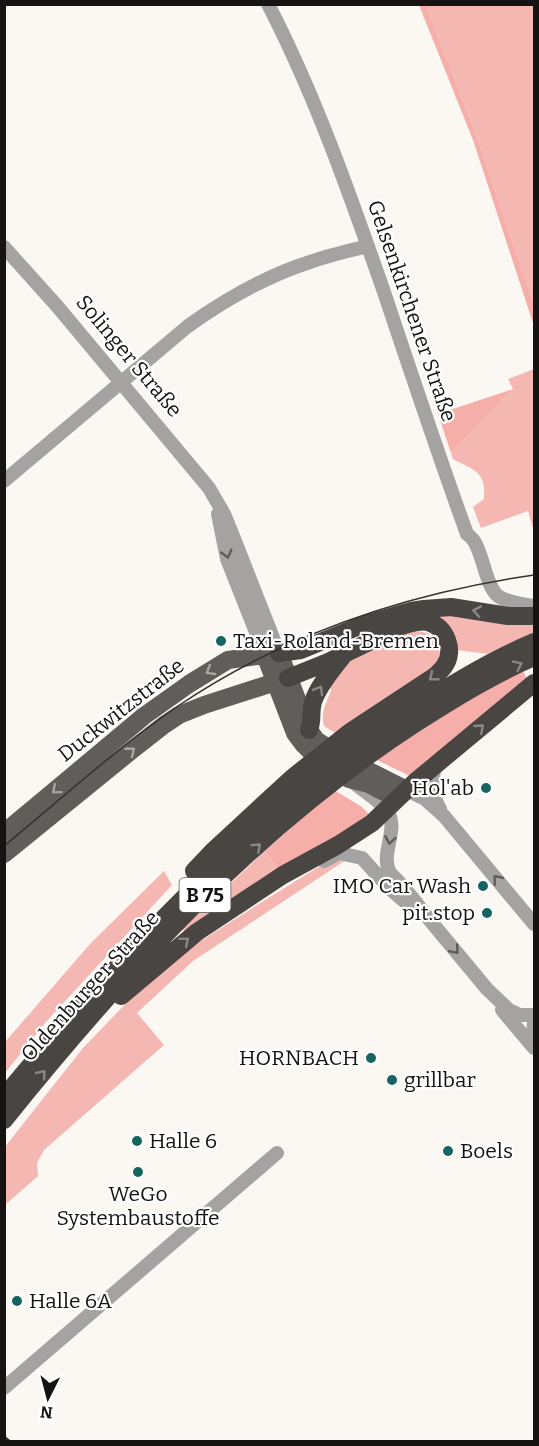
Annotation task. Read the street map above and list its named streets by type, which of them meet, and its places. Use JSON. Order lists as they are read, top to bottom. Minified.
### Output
{"streets":{"highway":["B 75","Oldenburger Straße"],"main road":["Solinger Straße","Duckwitzstraße"],"street":["Gelsenkirchener Straße"]},"crossings":[["Solinger Straße","Duckwitzstraße"]],"places":["Taxi-Roland-Bremen","Hol'ab","IMO Car Wash","pit.stop","HORNBACH","grillbar","Halle 6","Boels","WeGo Systembaustoffe","Halle 6A"],"north":"bottom"}
